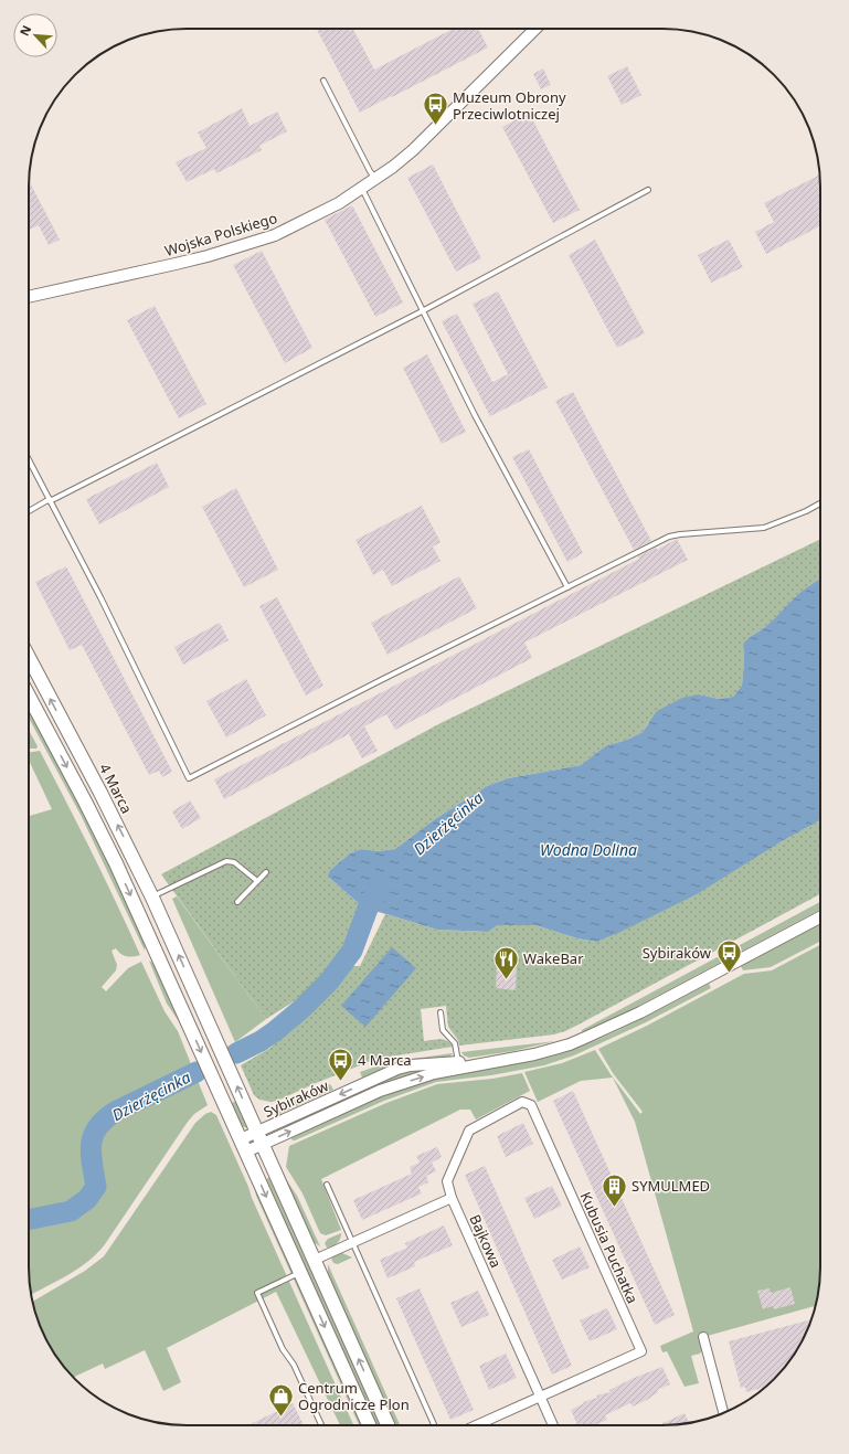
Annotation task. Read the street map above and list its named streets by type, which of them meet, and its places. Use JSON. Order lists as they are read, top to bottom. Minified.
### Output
{"streets":{"main road":["4 Marca"],"street":["Wojska Polskiego","Sybiraków","Bajkowa","Kubusia Puchatka"]},"crossings":[["4 Marca","Sybiraków"],["Bajkowa","Kubusia Puchatka"]],"water":["Dzierżęcinka","Wodna Dolina"],"places":{"bus stop":["Muzeum Obrony Przeciwlotniczej","Sybiraków","4 Marca"],"restaurant":["WakeBar"],"building":["SYMULMED"],"shop":["Centrum Ogrodnicze Plon"]},"north":"top left"}
